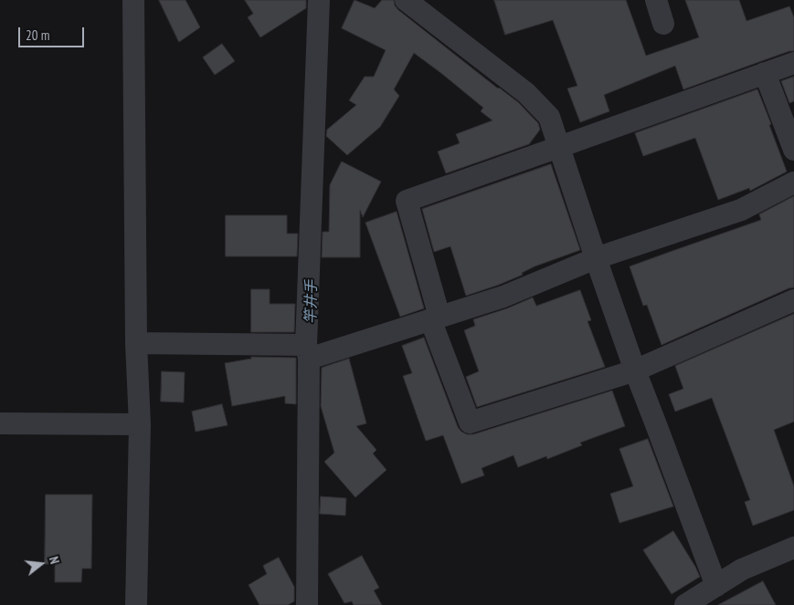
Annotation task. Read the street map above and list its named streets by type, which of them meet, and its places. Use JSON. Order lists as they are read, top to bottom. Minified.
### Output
{"water":["竿井手"],"scale_bar":"20 m","north":"right"}
